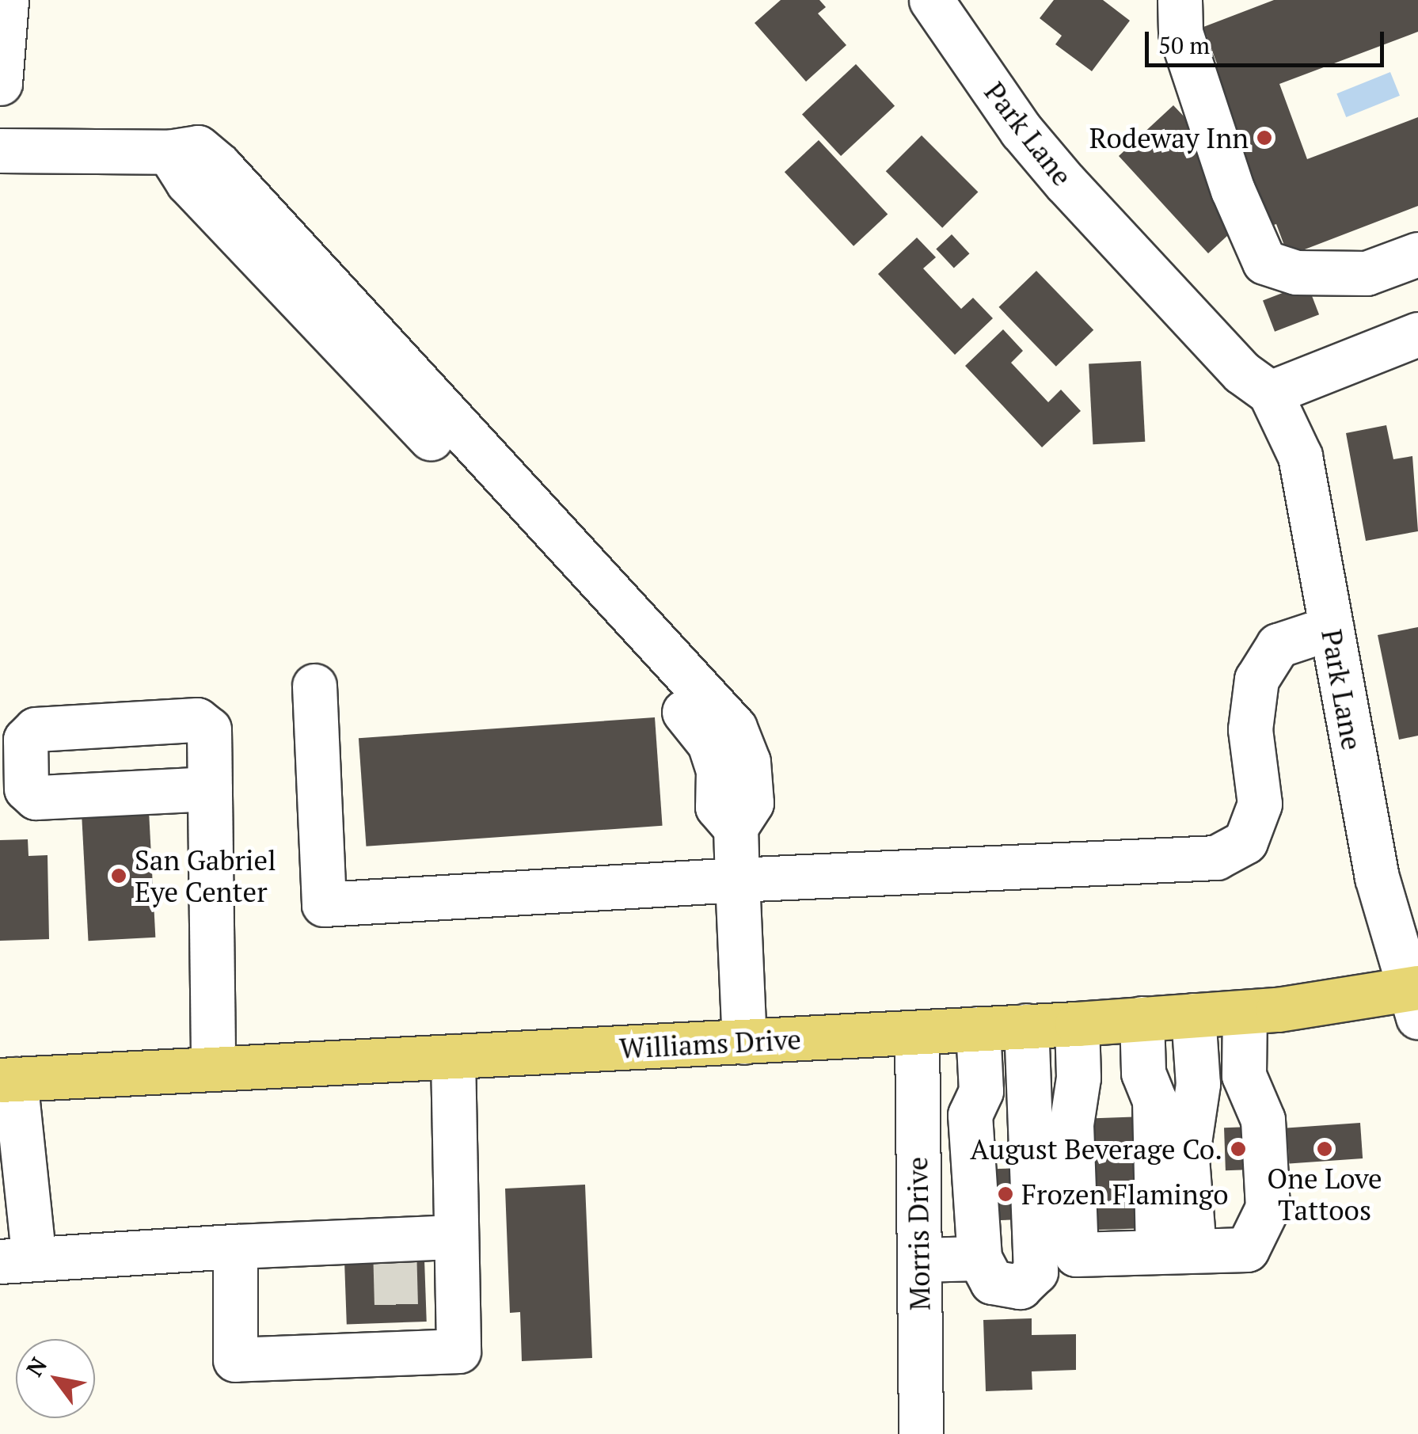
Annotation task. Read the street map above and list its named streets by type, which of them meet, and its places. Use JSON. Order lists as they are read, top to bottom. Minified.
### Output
{"streets":{"main road":["Williams Drive"],"street":["Park Lane","Morris Drive"]},"crossings":[["Park Lane","Williams Drive"],["Williams Drive","Morris Drive"]],"places":["Rodeway Inn","San Gabriel Eye Center","August Beverage Co.","One Love Tattoos","Frozen Flamingo"],"scale_bar":"50 m","north":"top left"}
